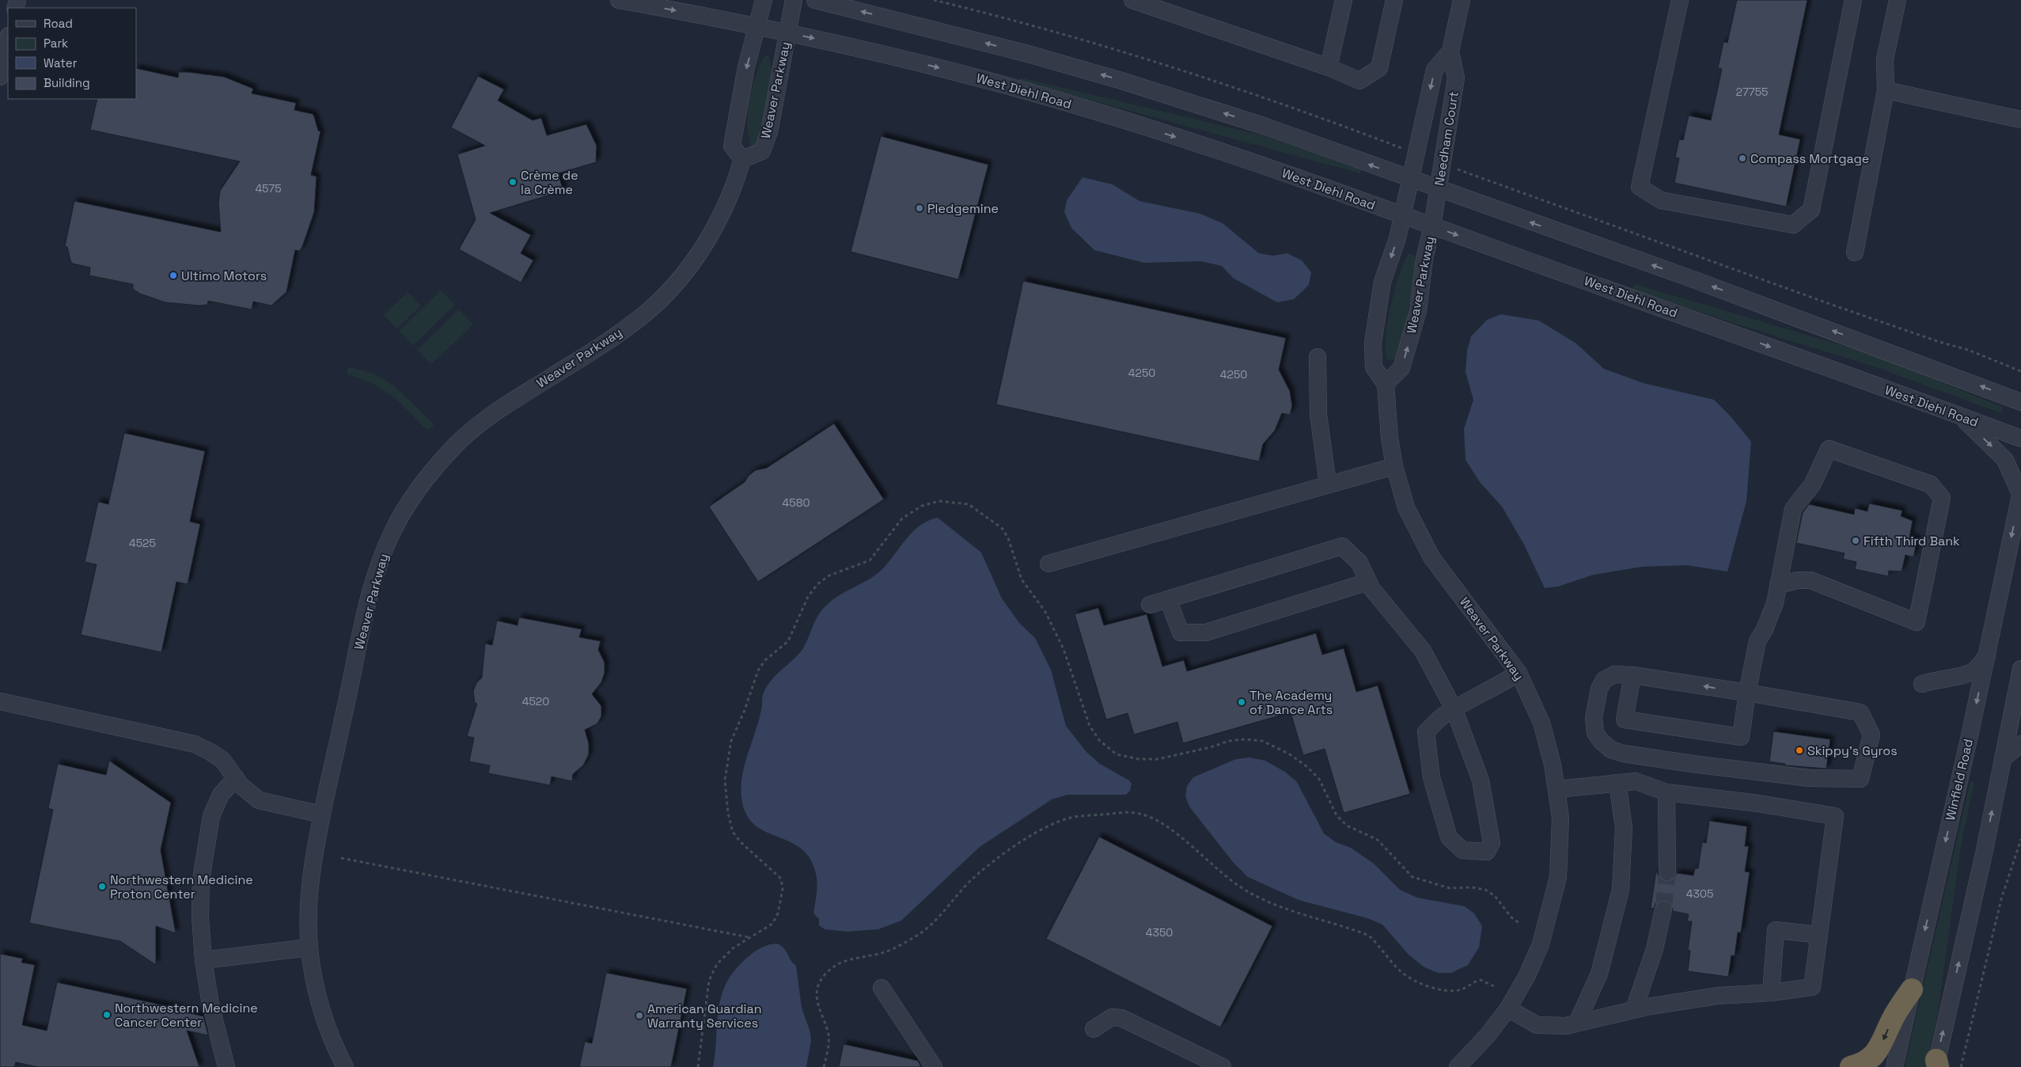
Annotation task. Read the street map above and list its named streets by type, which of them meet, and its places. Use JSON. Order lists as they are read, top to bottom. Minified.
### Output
{"streets":{"street":["Weaver Parkway","West Diehl Road","Needham Court","Winfield Road"]},"crossings":[["Weaver Parkway","West Diehl Road"],["Weaver Parkway","Needham Court"],["West Diehl Road","Needham Court"]],"places":["Compass Mortgage","Crème de la Crème","Pledgemine","Ultimo Motors","Fifth Third Bank","The Academy of Dance Arts","Skippy's Gyros","Northwestern Medicine Proton Center","Northwestern Medicine Cancer Center","American Guardian Warranty Services"],"house_numbers":["27755","4575","4250","4250","4580","4525","4520","4305","4350"],"legend":["Road","Park","Water","Building"]}
